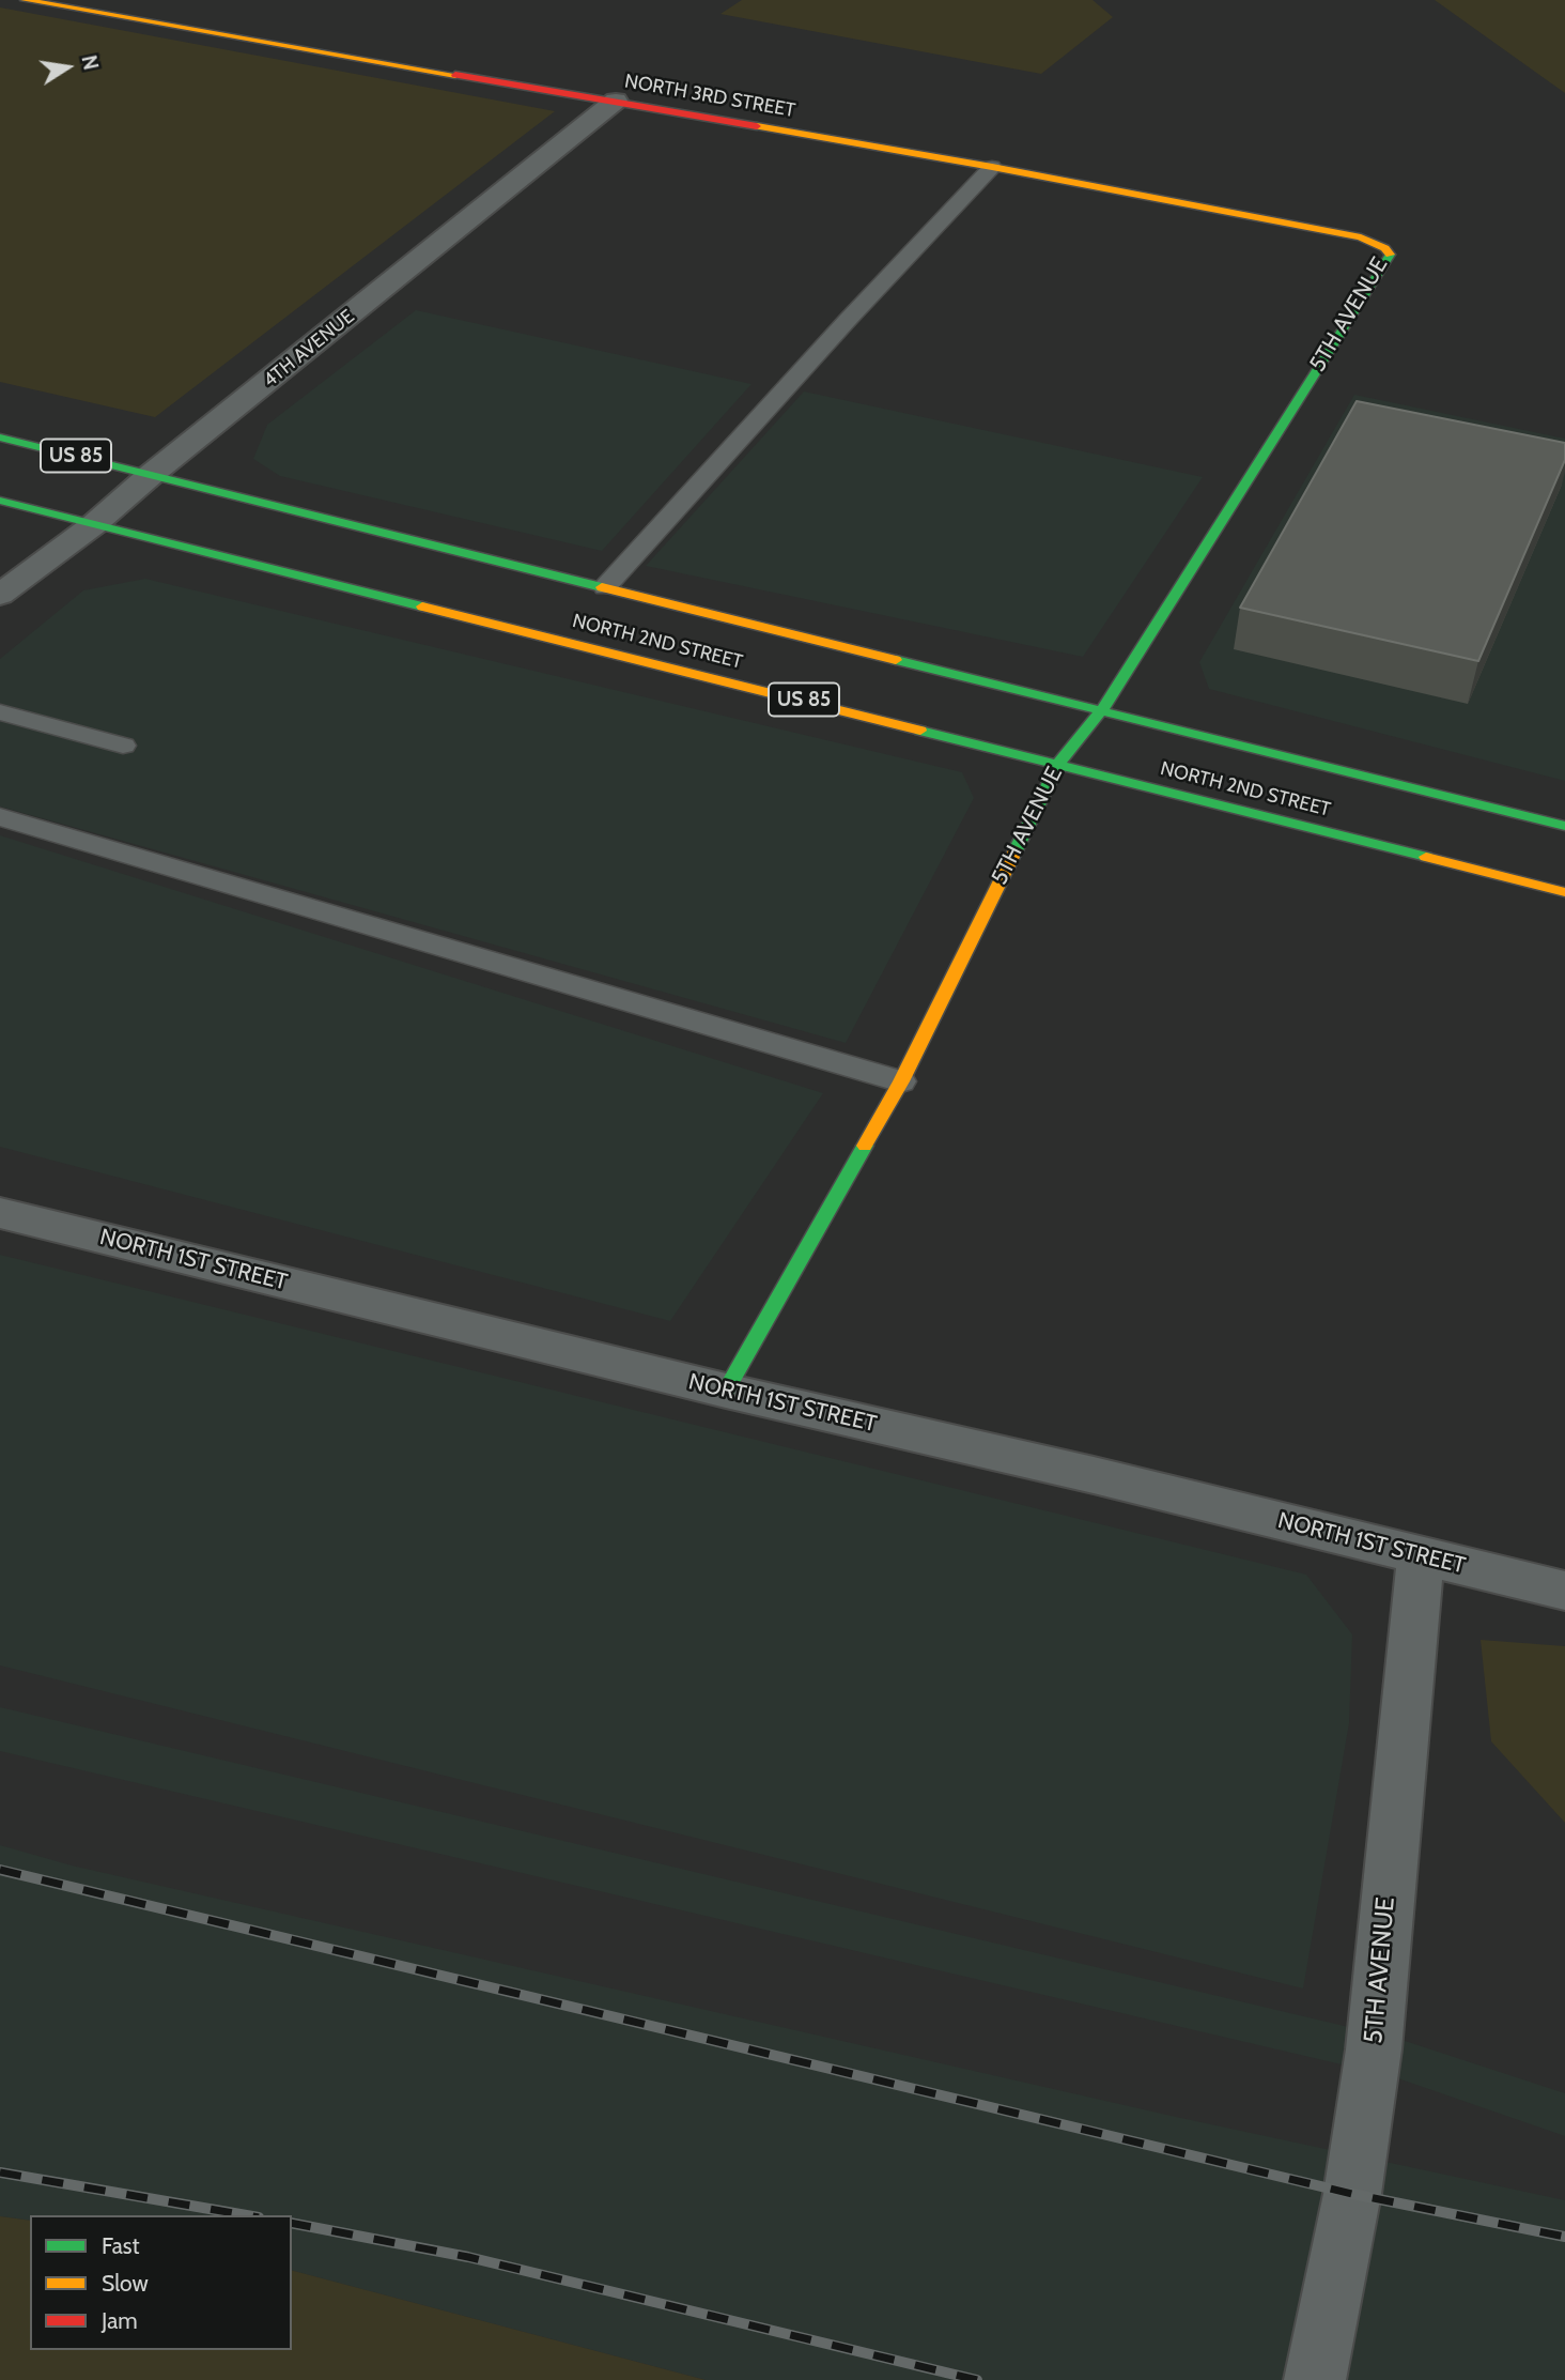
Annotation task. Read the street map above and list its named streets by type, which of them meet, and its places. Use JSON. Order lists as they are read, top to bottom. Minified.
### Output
{"streets":{"main road":["NORTH 3RD STREET","5TH AVENUE","US 85","NORTH 2ND STREET"],"street":["4TH AVENUE","NORTH 1ST STREET"]},"crossings":[["NORTH 3RD STREET","5TH AVENUE"],["NORTH 3RD STREET","4TH AVENUE"],["5TH AVENUE","NORTH 2ND STREET"],["5TH AVENUE","NORTH 1ST STREET"],["4TH AVENUE","NORTH 2ND STREET"]],"legend":["Fast","Slow","Jam"],"north":"right"}
